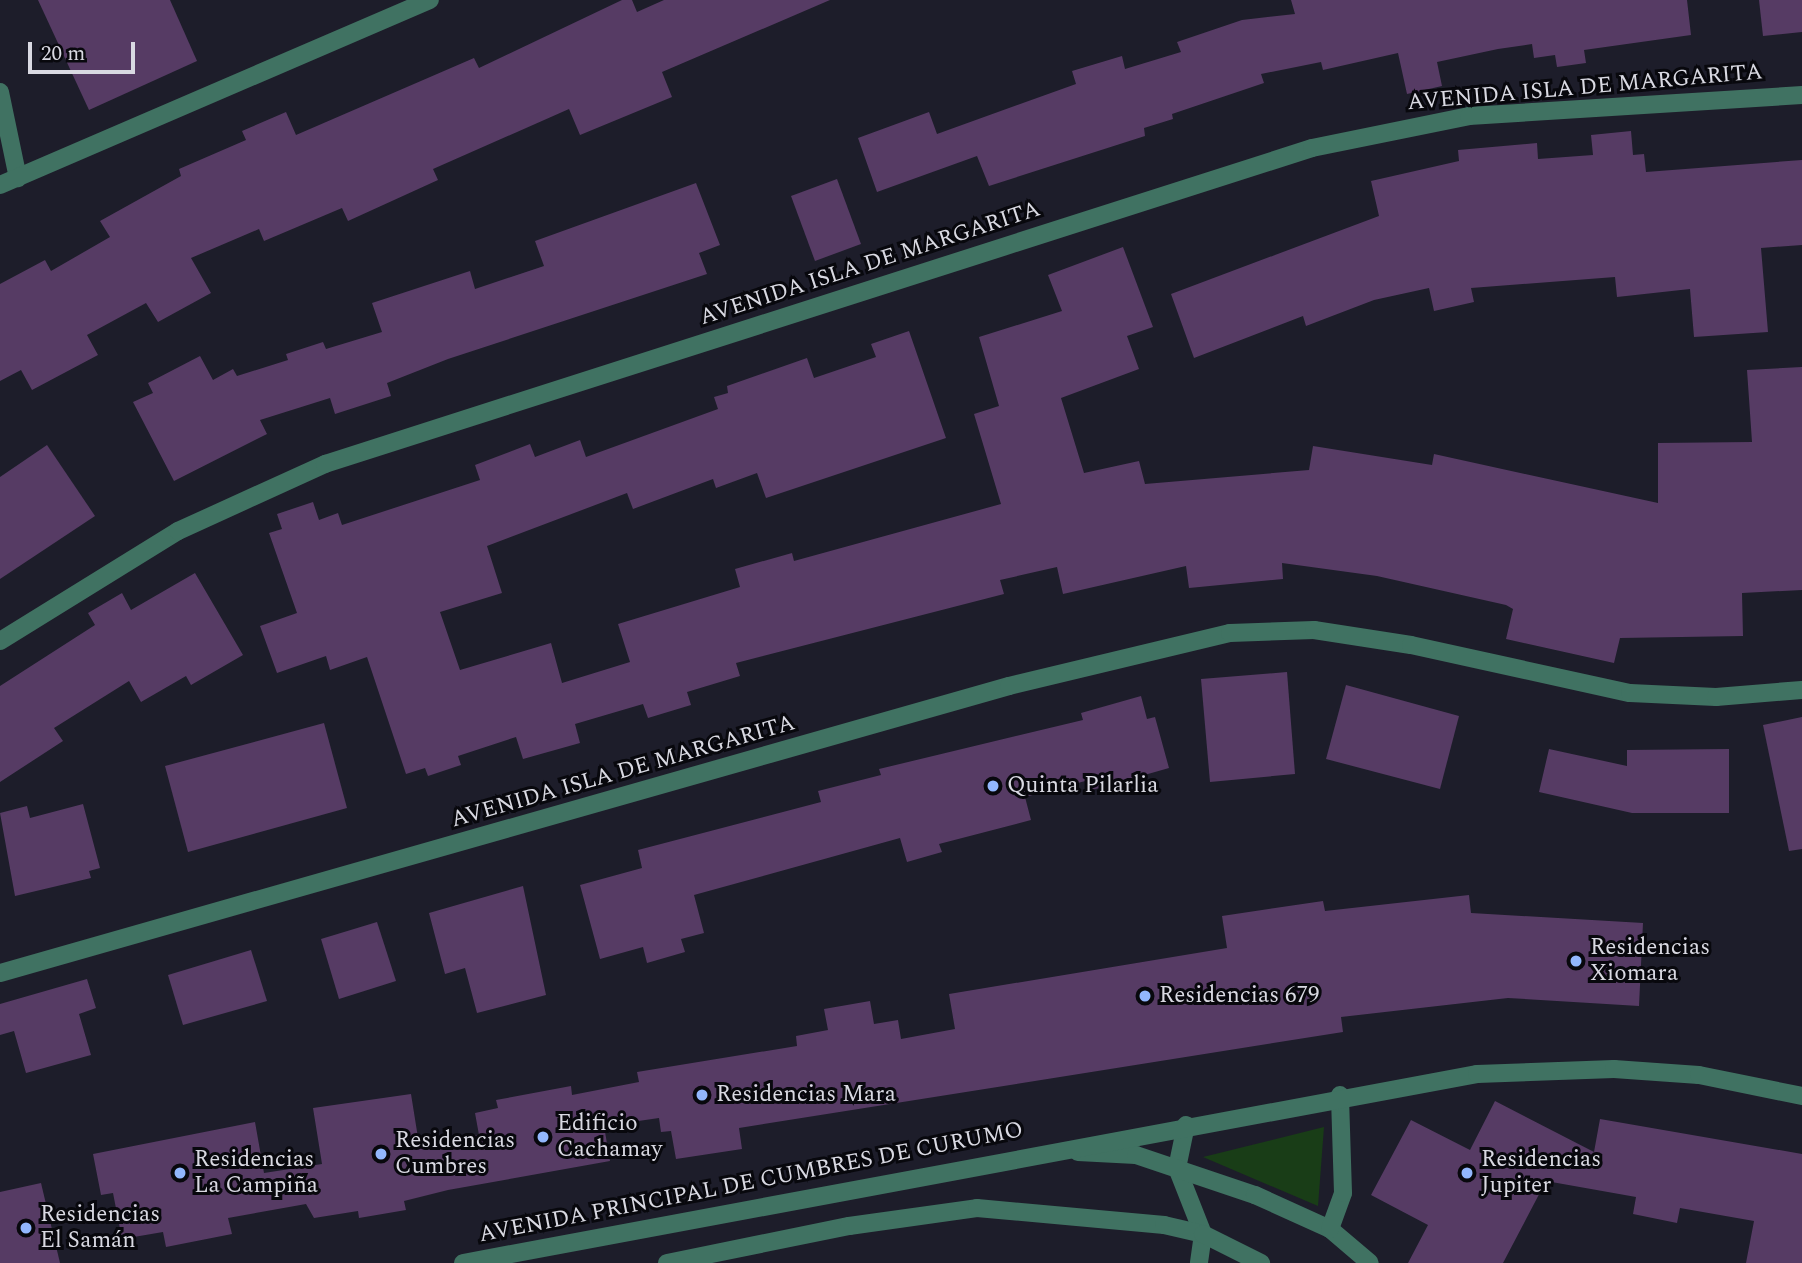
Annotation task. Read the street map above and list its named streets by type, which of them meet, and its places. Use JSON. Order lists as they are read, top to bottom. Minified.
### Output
{"streets":{"street":["AVENIDA ISLA DE MARGARITA","AVENIDA PRINCIPAL DE CUMBRES DE CURUMO"]},"places":["Quinta Pilarlia","Residencias Xiomara","Residencias 679","Residencias Mara","Edificio Cachamay","Residencias Cumbres","Residencias La Campiña","Residencias Jupiter","Residencias El Samán"],"scale_bar":"20 m"}
